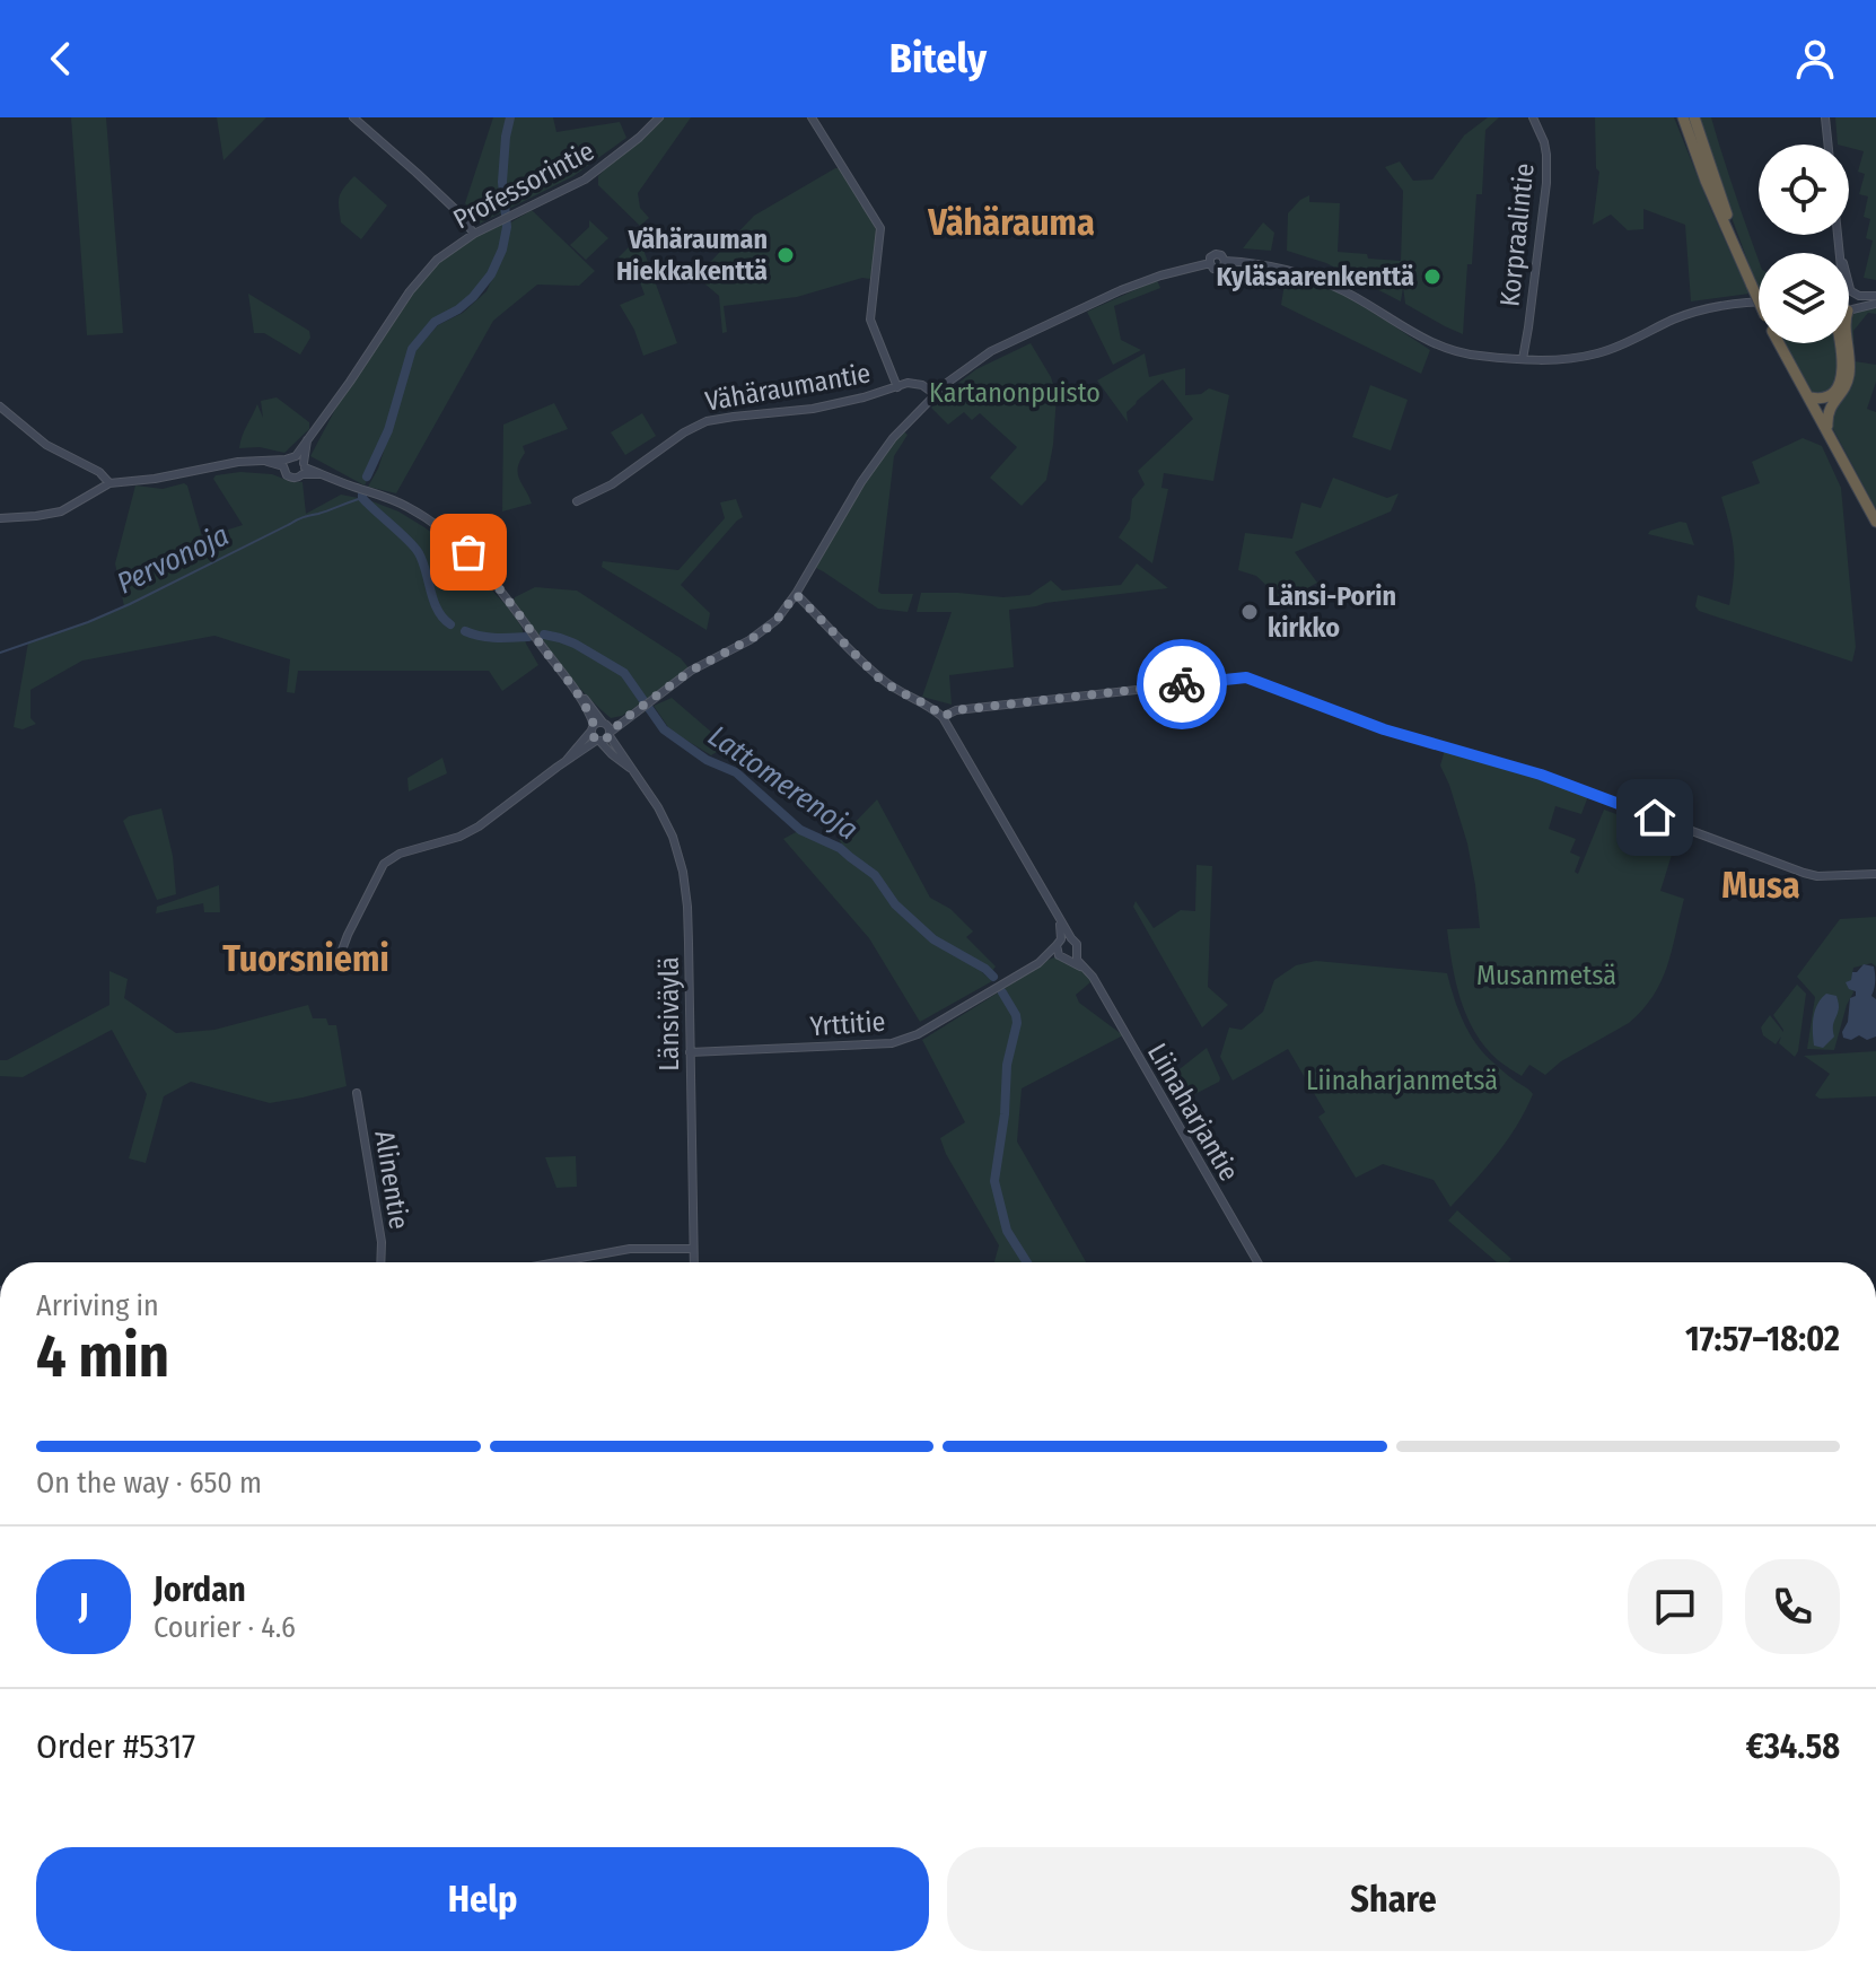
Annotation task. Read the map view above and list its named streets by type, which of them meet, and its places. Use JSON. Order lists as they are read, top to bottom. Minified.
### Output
{"streets":{"main road":["Professorintie","Korpraalintie","Vähäraumantie","Länsiväylä","Yrttitie","Liinaharjantie","Alinentie"]},"crossings":[["Länsiväylä","Yrttitie"],["Yrttitie","Liinaharjantie"]],"districts":["Vähärauma","Musa","Tuorsniemi"],"water":["Pervonoja","Lattomerenoja"],"parks":["Kartanonpuisto","Musanmetsä","Liinaharjanmetsä"],"places":["Vähärauman Hiekkakenttä","Kyläsaarenkenttä","Länsi-Porin kirkko"],"page":{"header":"Bitely","heading":["4 min","Arriving in","17:57–18:02"],"panel":["Jordan","Courier · 4.6","Order #5317","€34.58"],"bar":"On the way · 650 m","round":"J","buttons":["Help","Share"]}}
